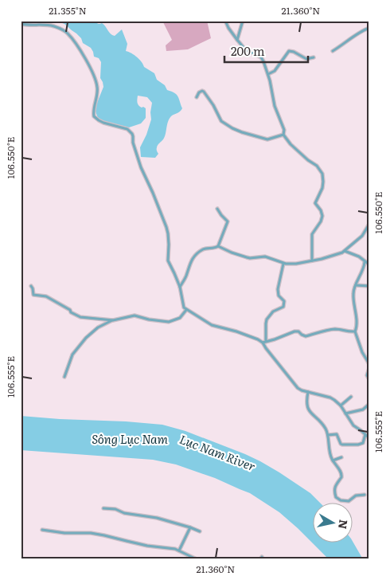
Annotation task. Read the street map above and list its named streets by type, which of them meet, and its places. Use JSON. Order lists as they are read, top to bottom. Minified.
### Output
{"water":["Sông Lục Nam","Lục Nam River"],"scale_bar":"200 m","north":"right","coordinates":["21.355°N","21.360°N","106.550°E","106.555°E"]}
